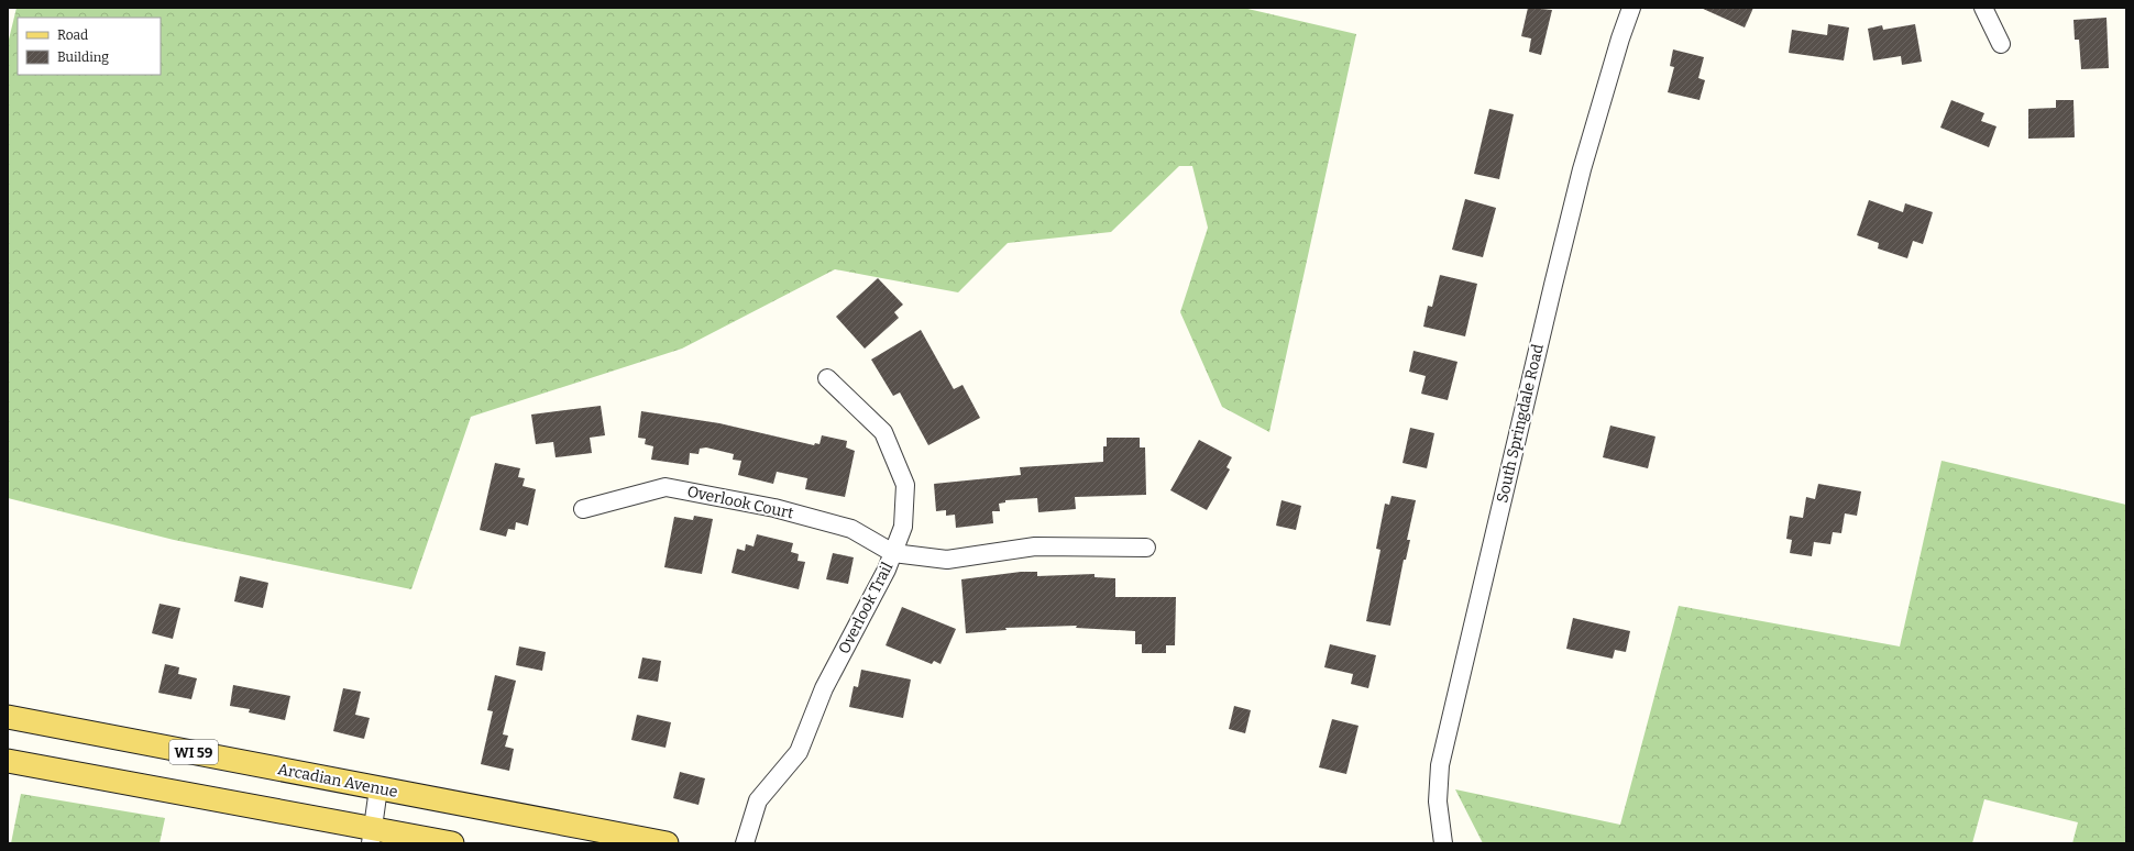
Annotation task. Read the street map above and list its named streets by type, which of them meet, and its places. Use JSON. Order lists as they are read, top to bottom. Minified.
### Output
{"streets":{"main road":["WI 59","Arcadian Avenue"],"street":["South Springdale Road","Overlook Court","Overlook Trail"]},"crossings":[["Overlook Court","Overlook Trail"]],"legend":["Road","Building"]}
